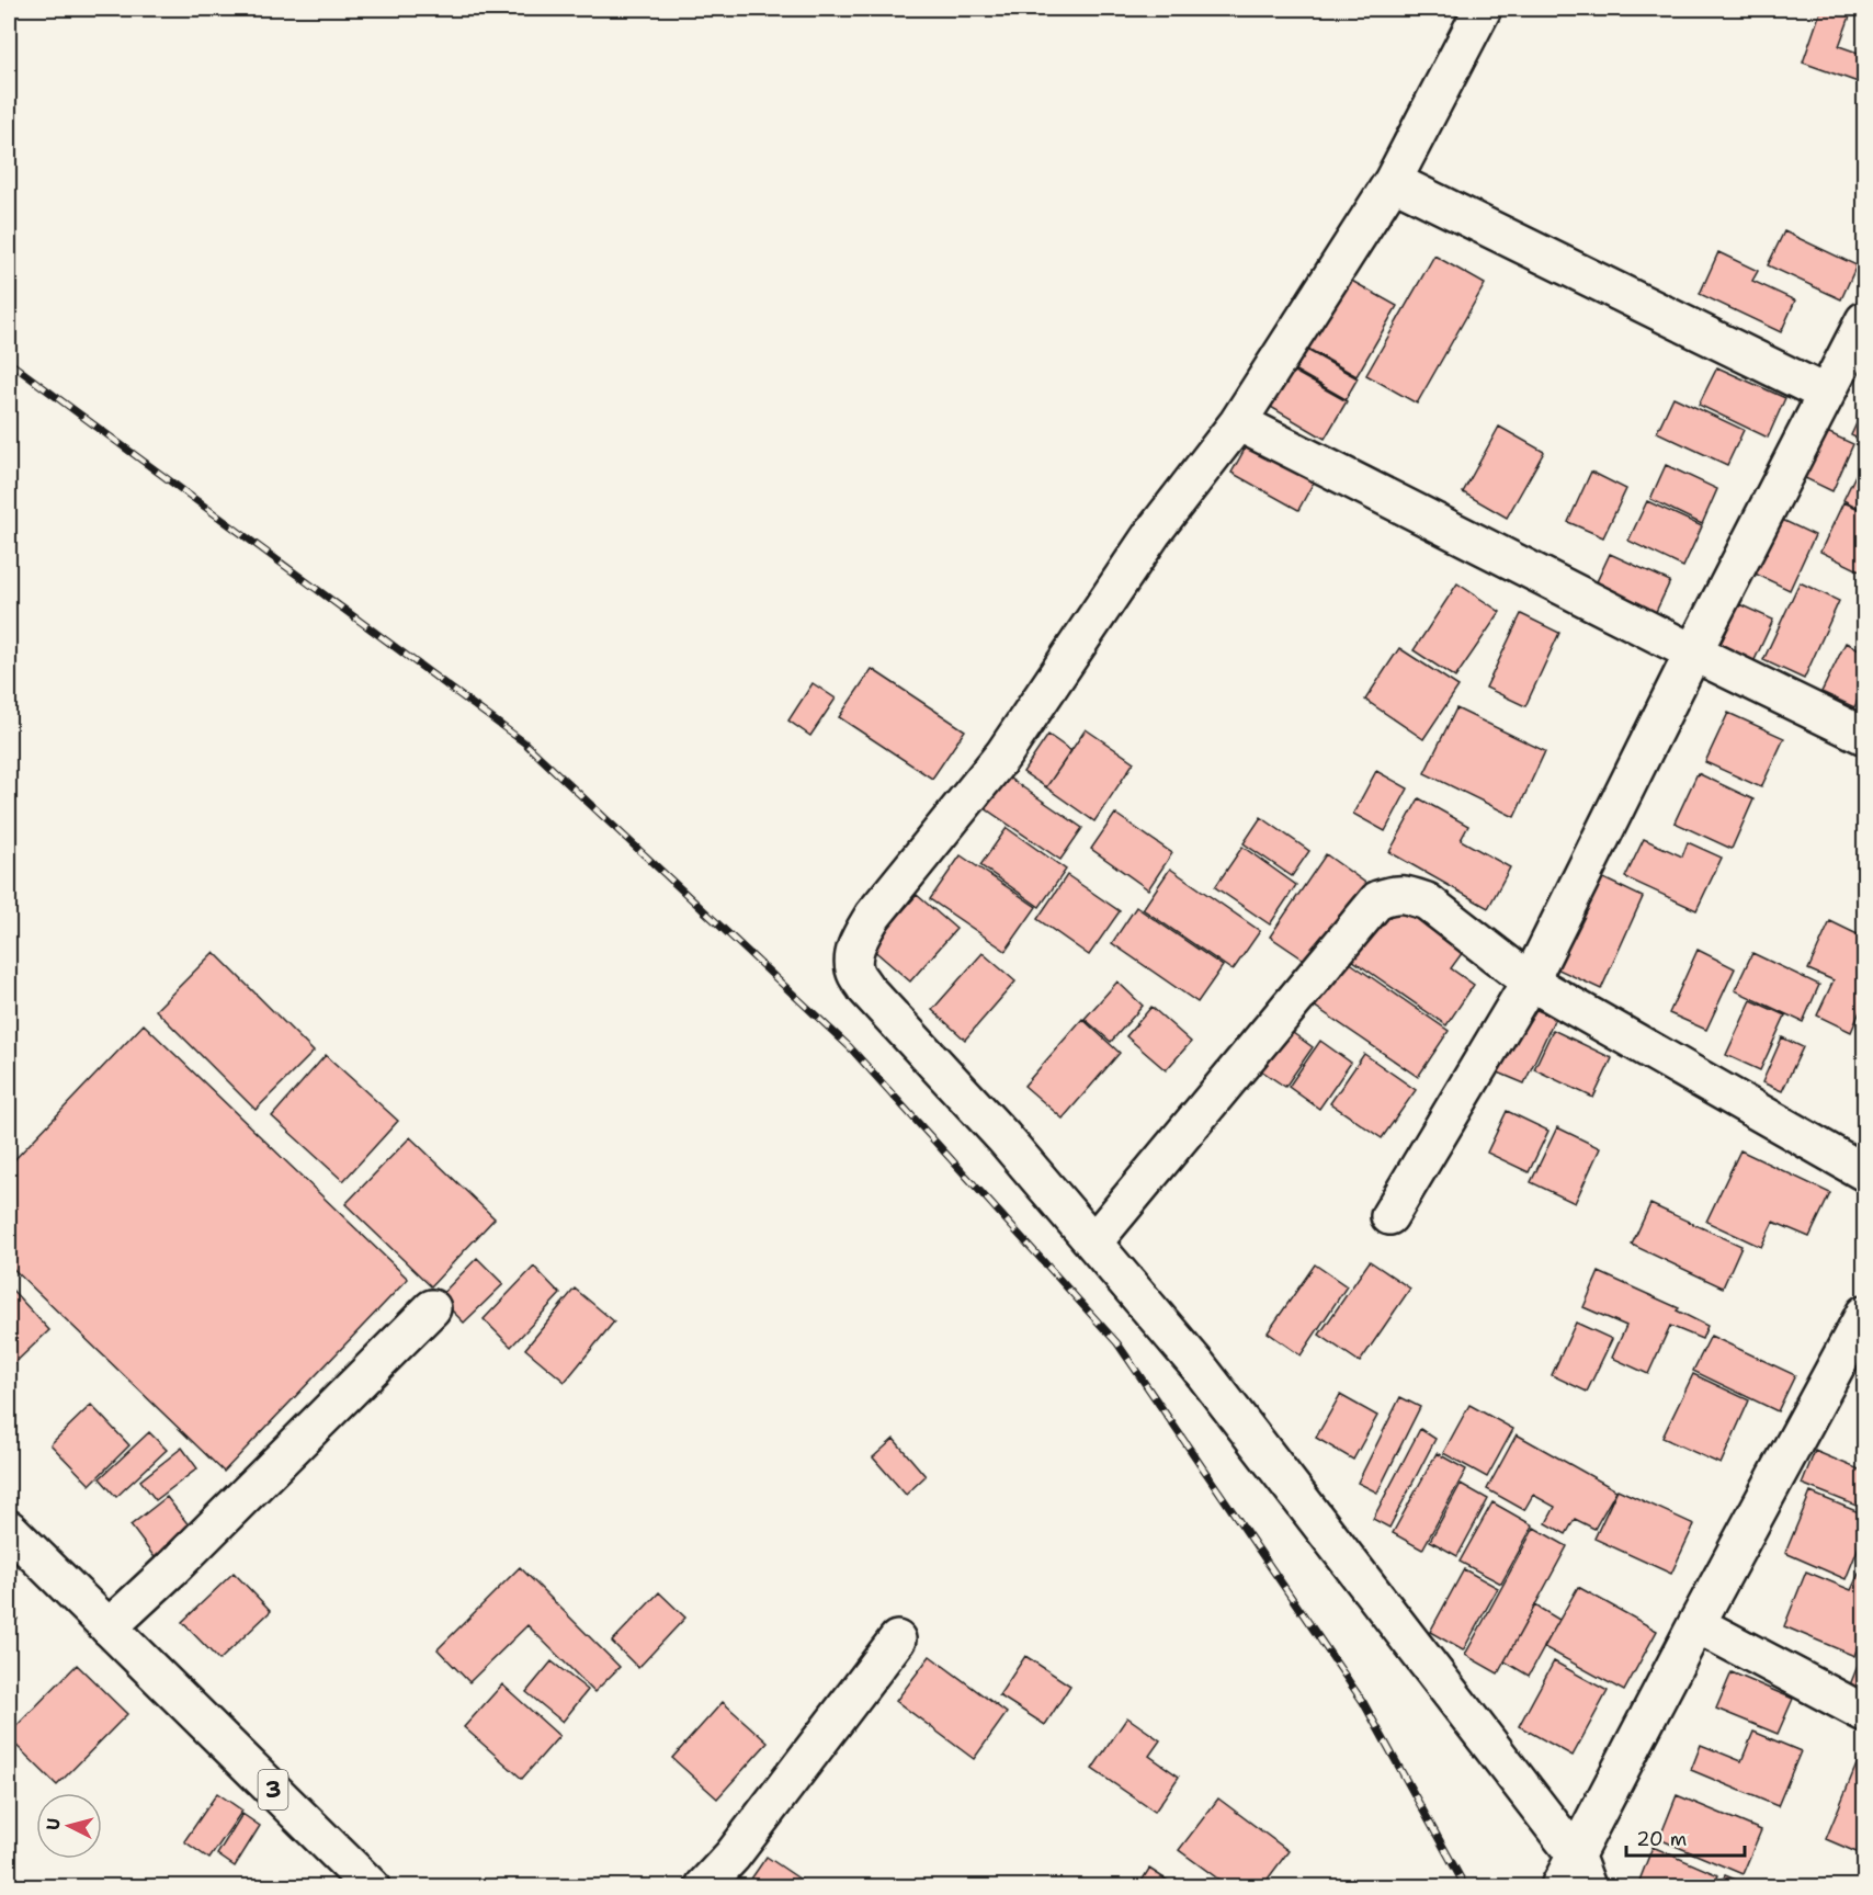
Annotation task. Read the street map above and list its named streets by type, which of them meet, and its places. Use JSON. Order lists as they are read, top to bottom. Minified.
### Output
{"streets":{"main road":["3"]},"scale_bar":"20 m","north":"left"}
